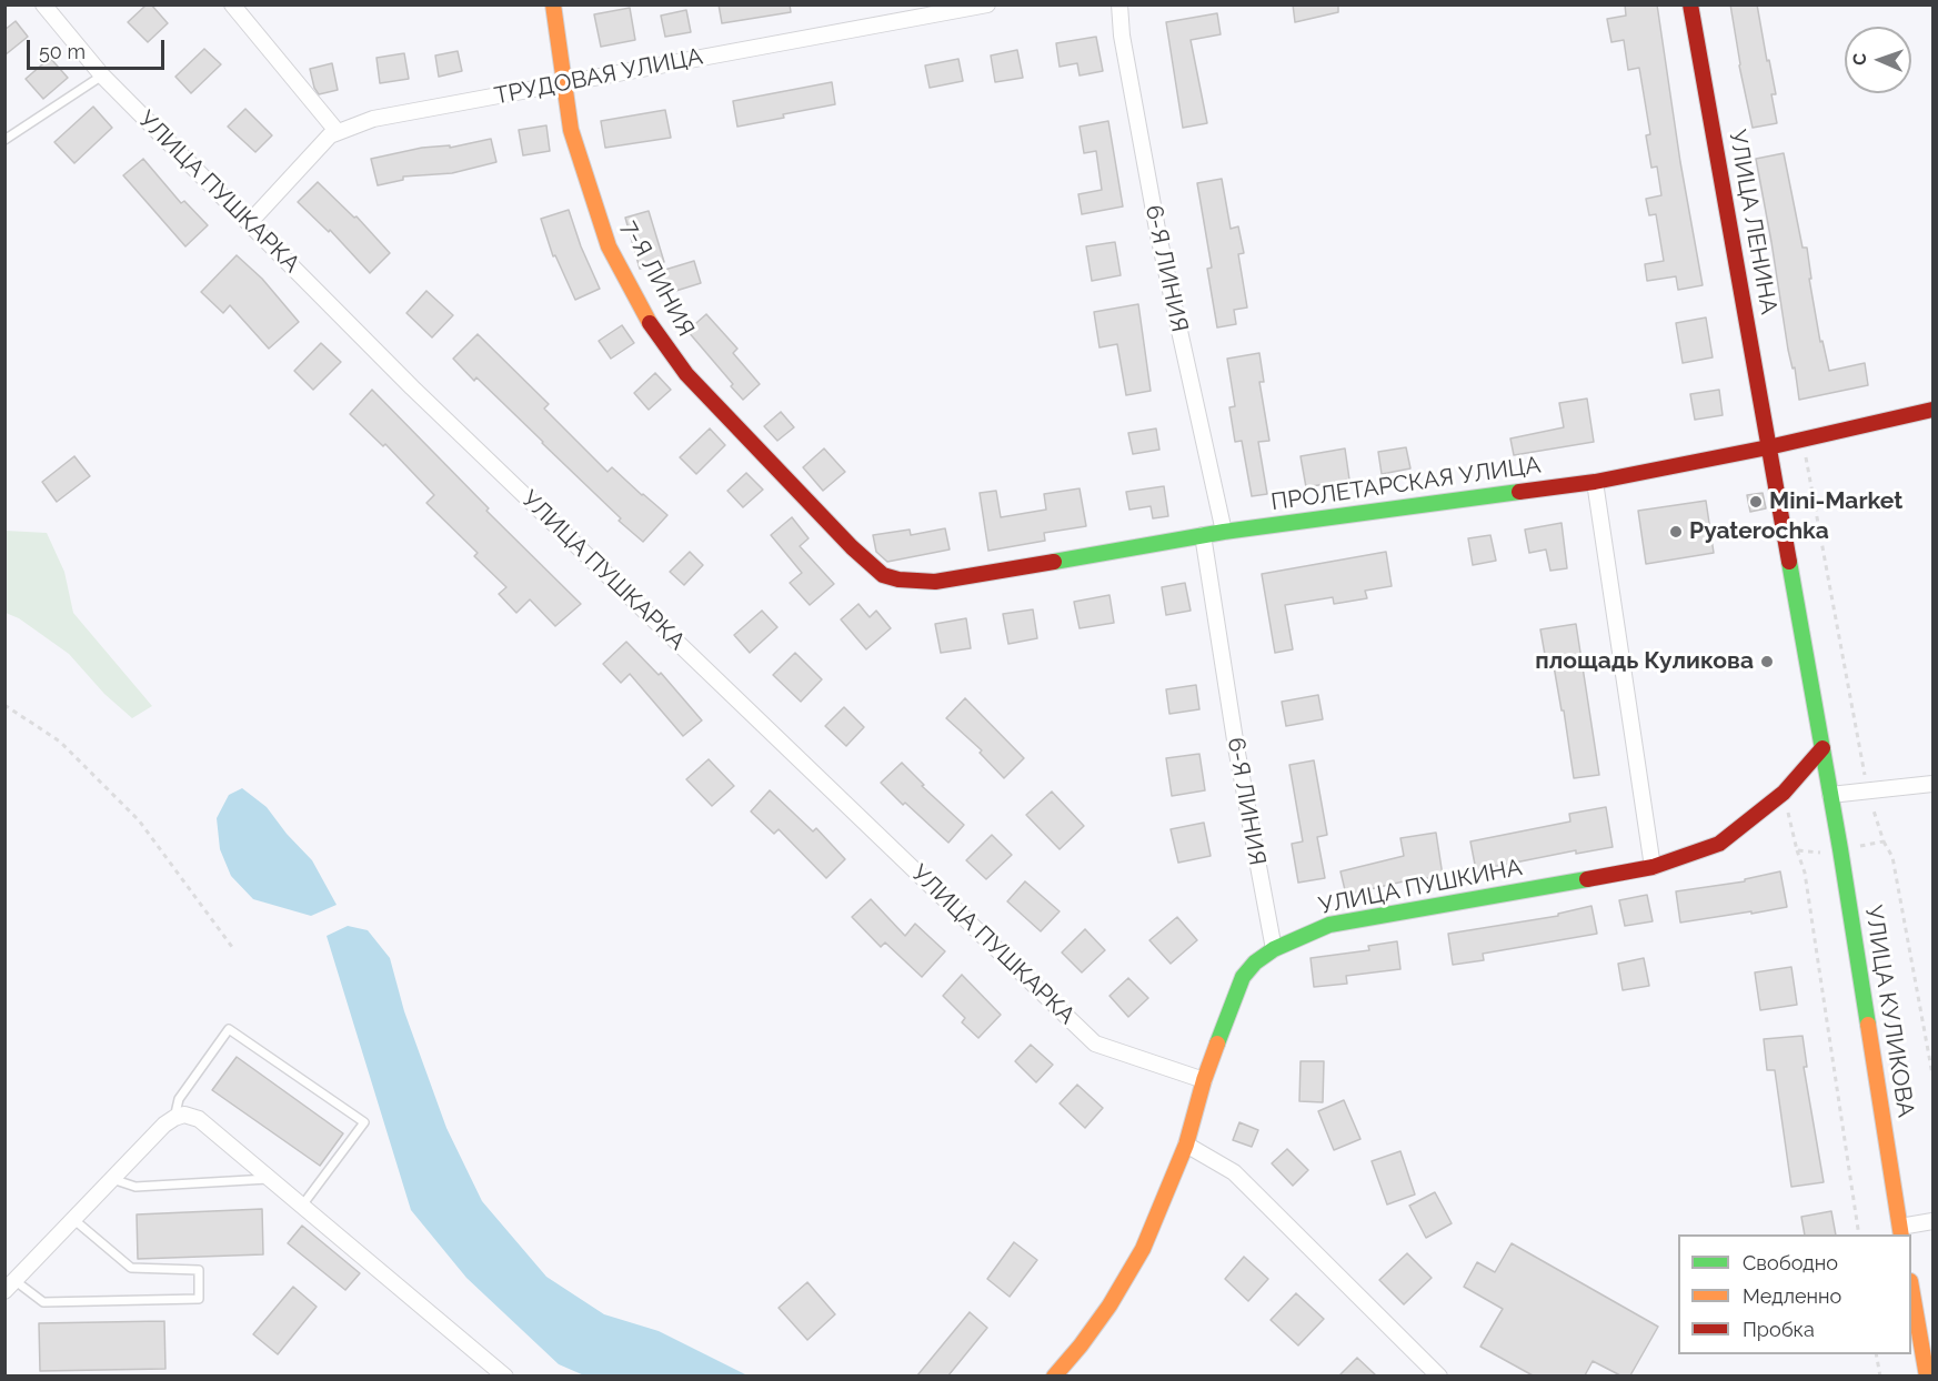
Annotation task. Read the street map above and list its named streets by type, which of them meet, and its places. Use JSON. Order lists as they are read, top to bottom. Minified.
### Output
{"streets":{"street":["ТРУДОВАЯ УЛИЦА","УЛИЦА ПУШКАРКА","УЛИЦА ЛЕНИНА","6-Я ЛИНИЯ","7-Я ЛИНИЯ","ПРОЛЕТАРСКАЯ УЛИЦА","УЛИЦА ПУШКИНА","УЛИЦА КУЛИКОВА"]},"crossings":[["ТРУДОВАЯ УЛИЦА","УЛИЦА ПУШКАРКА"],["ТРУДОВАЯ УЛИЦА","7-Я ЛИНИЯ"],["УЛИЦА ПУШКАРКА","УЛИЦА ПУШКИНА"],["УЛИЦА ЛЕНИНА","ПРОЛЕТАРСКАЯ УЛИЦА"],["6-Я ЛИНИЯ","ПРОЛЕТАРСКАЯ УЛИЦА"],["6-Я ЛИНИЯ","УЛИЦА ПУШКИНА"],["7-Я ЛИНИЯ","ПРОЛЕТАРСКАЯ УЛИЦА"]],"places":["Mini-Market","Pyaterochka","площадь Куликова"],"legend":["Свободно","Медленно","Пробка"],"scale_bar":"50 m","north":"left"}
